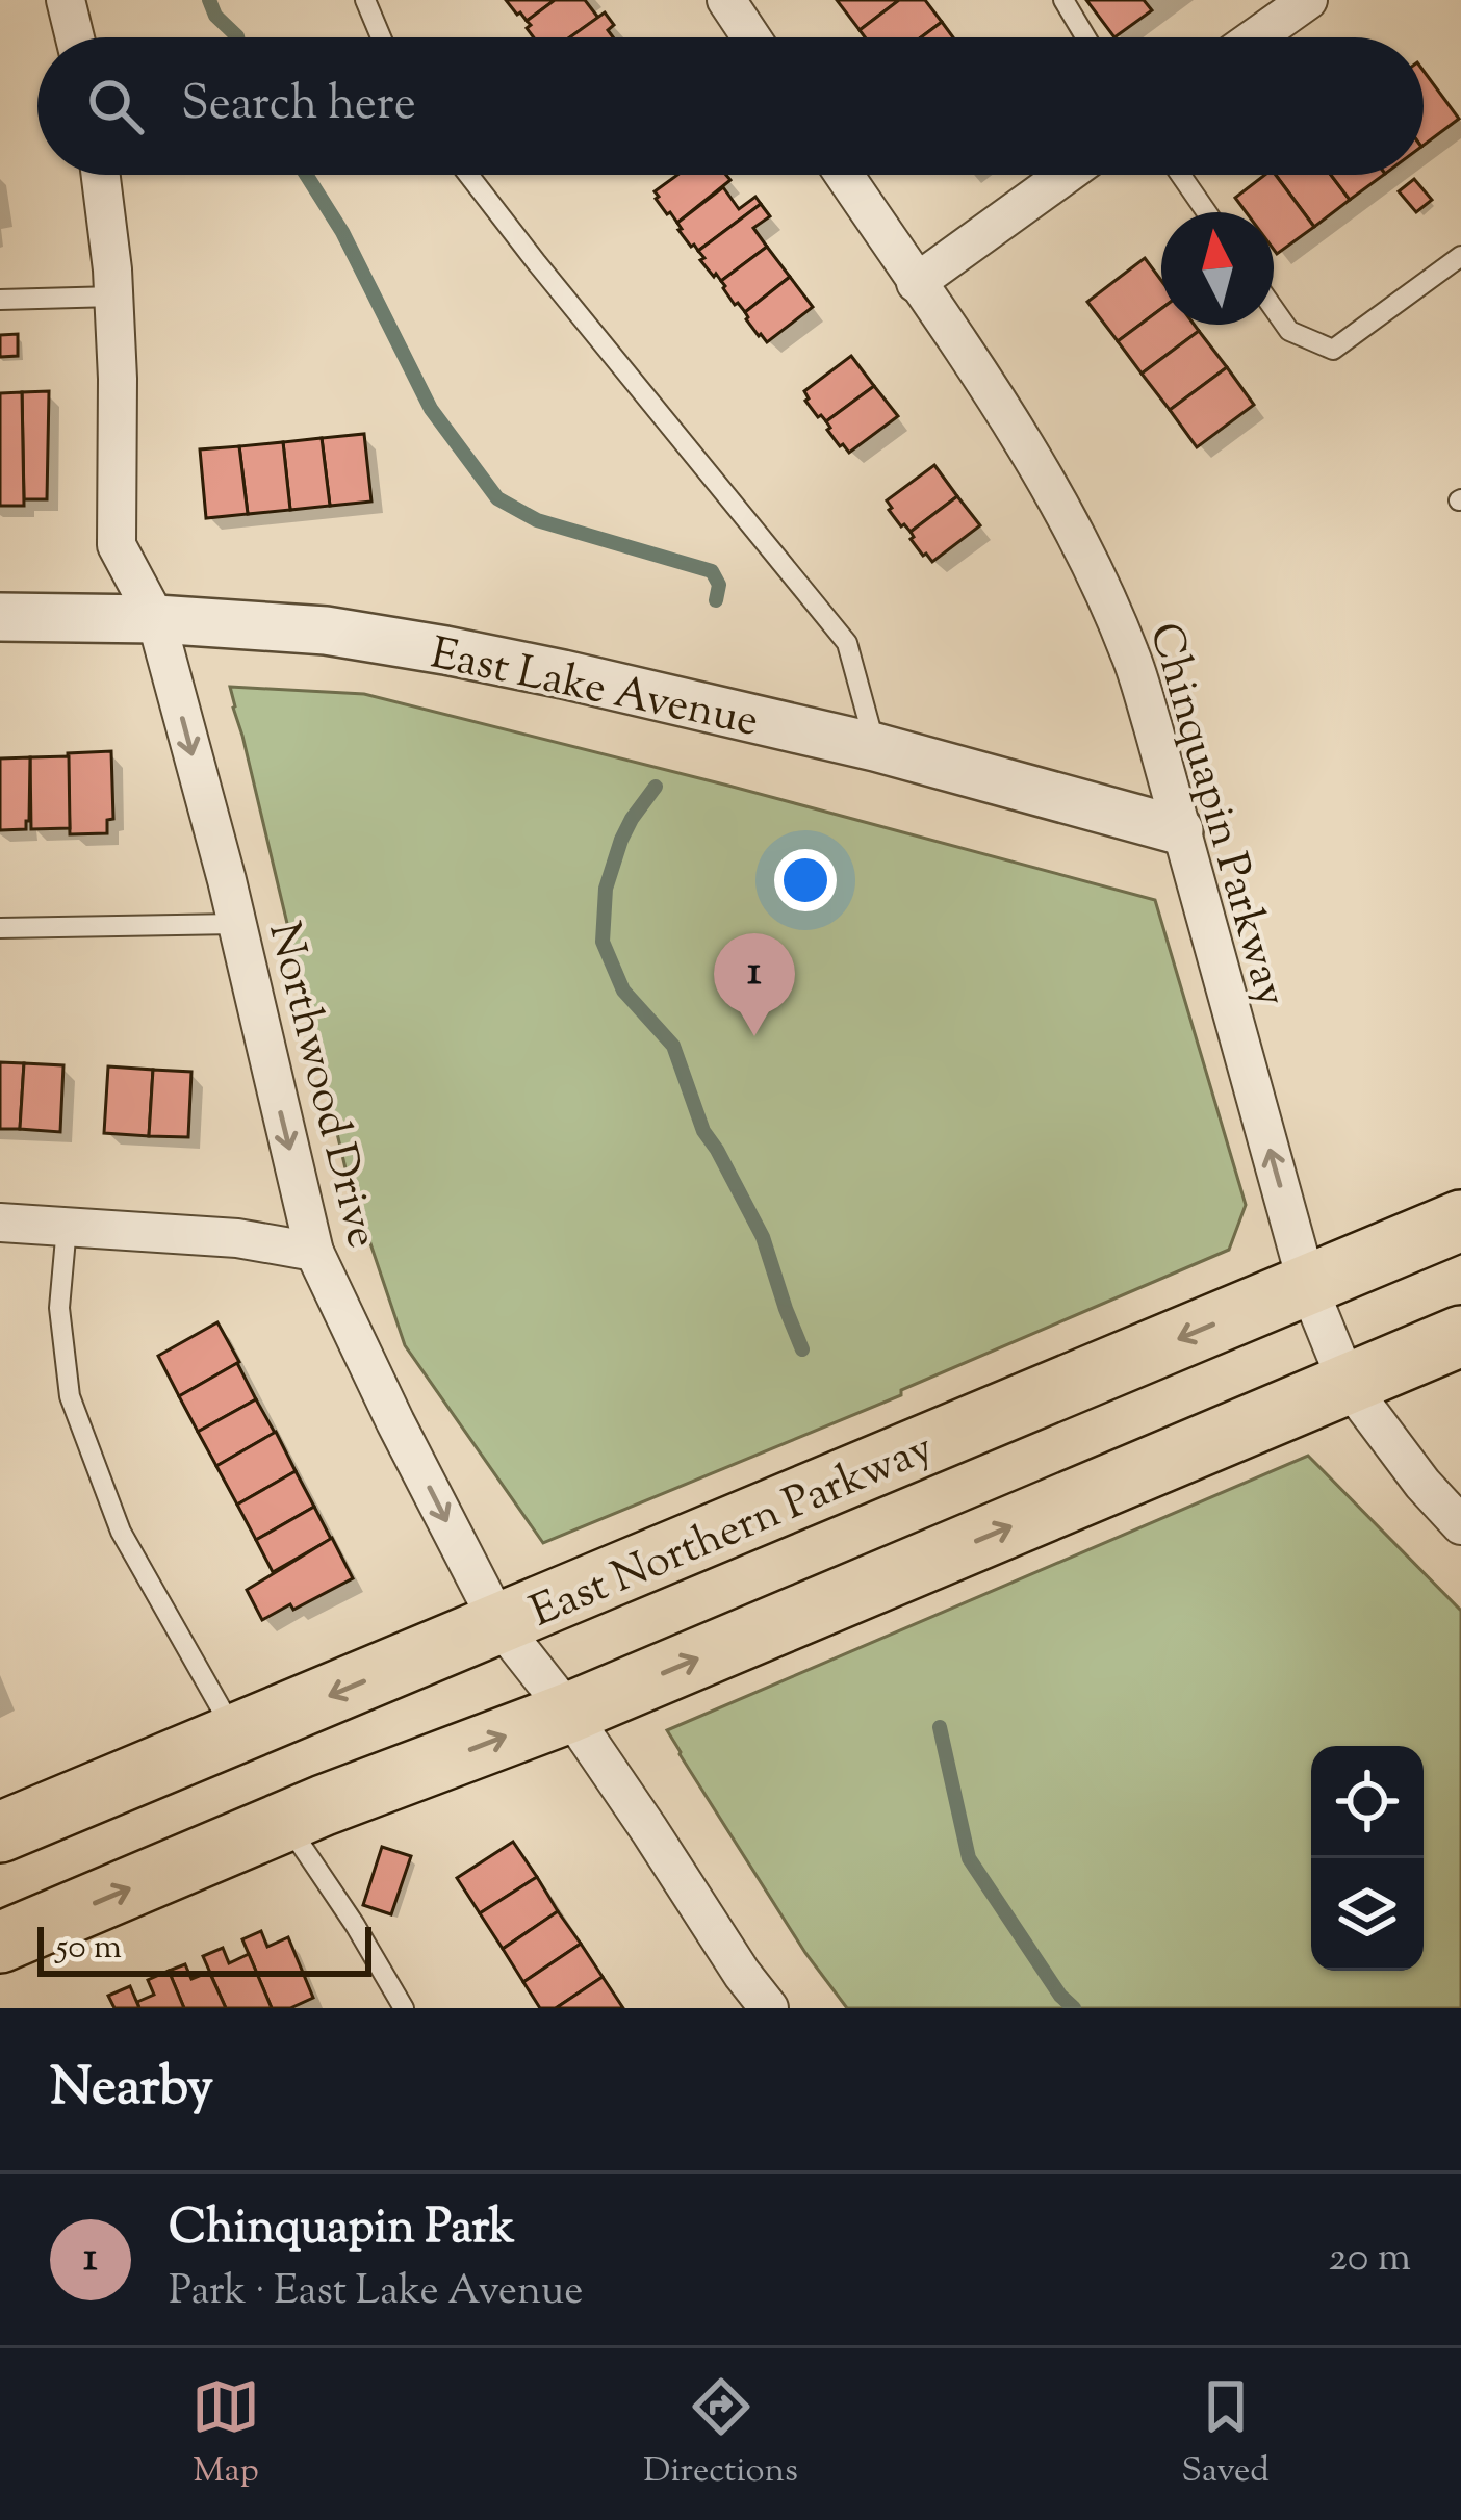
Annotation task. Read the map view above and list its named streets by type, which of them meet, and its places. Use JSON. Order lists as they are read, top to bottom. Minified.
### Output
{"streets":{"main road":["East Northern Parkway"],"street":["East Lake Avenue","Chinquapin Parkway","Northwood Drive"]},"crossings":[["East Lake Avenue","Chinquapin Parkway"],["East Lake Avenue","Northwood Drive"],["Chinquapin Parkway","East Northern Parkway"],["Northwood Drive","East Northern Parkway"]],"one_way":["Northwood Drive"],"scale_bar":"50 m","north":"top","page":{"search":"Search here","pins":"1","scale":"50 m","heading":"Nearby","list":[{"mark":"1","name":"Chinquapin Park","note":"Park · East Lake Avenue","value":"20 m"}],"nav":["Map","Directions","Saved"]}}
